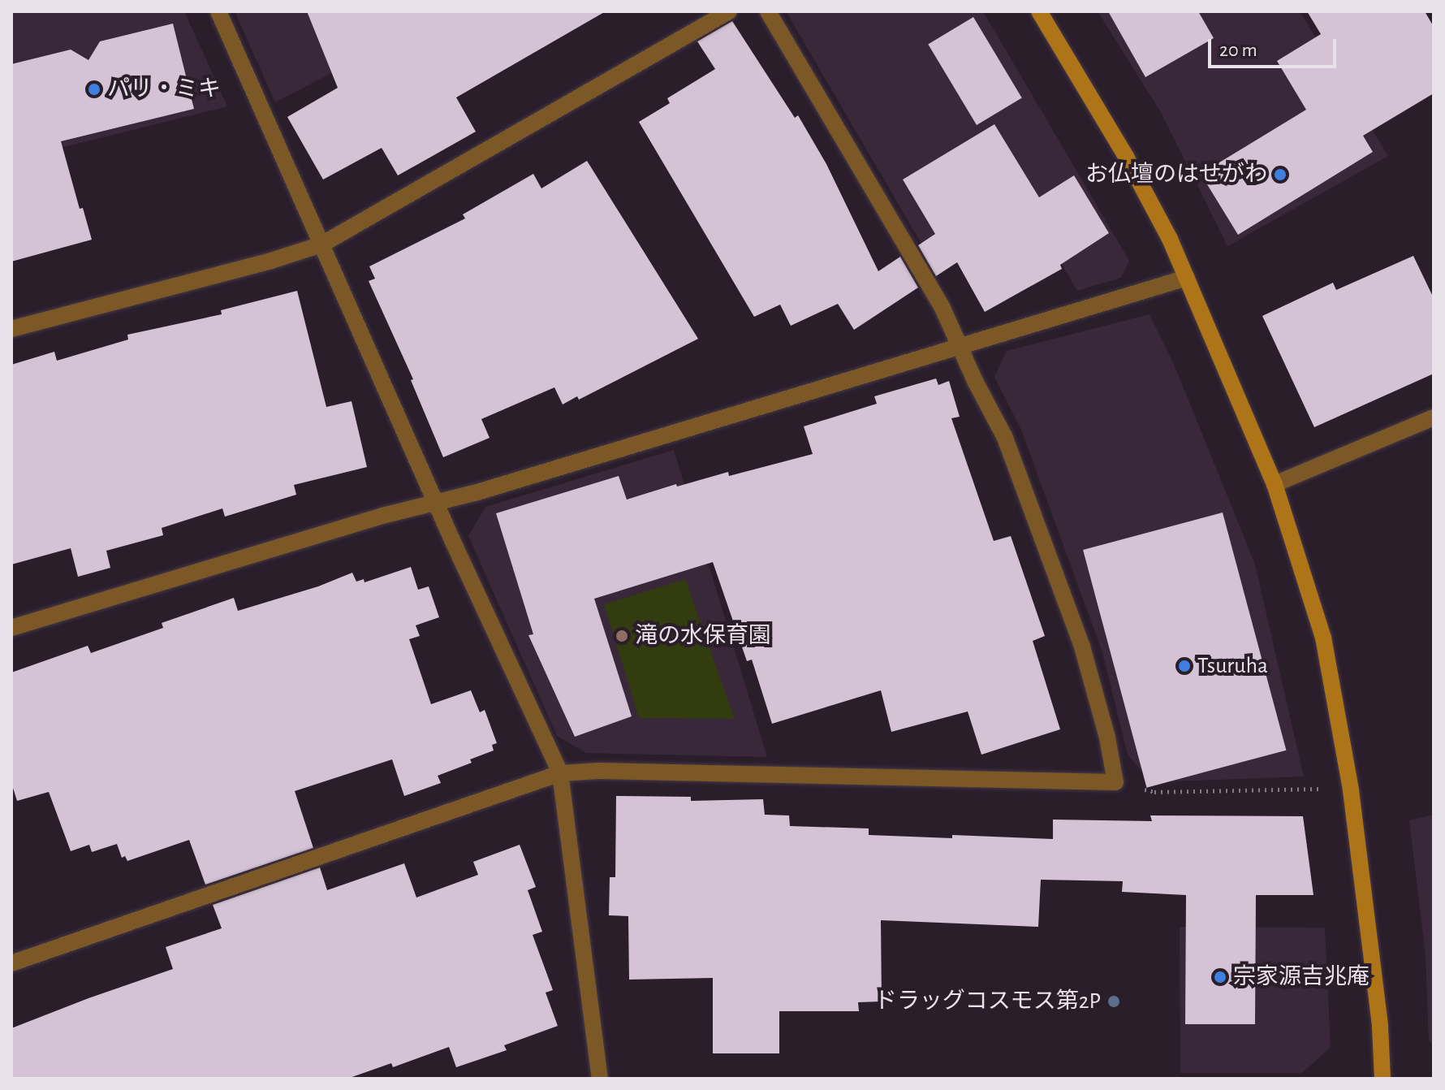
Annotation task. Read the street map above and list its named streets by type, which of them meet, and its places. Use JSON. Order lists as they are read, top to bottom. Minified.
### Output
{"places":["パリ・ミキ","お仏壇のはせがわ","滝の水保育園","Tsuruha","宗家源吉兆庵","ドラッグコスモス第2P"],"scale_bar":"20 m"}
